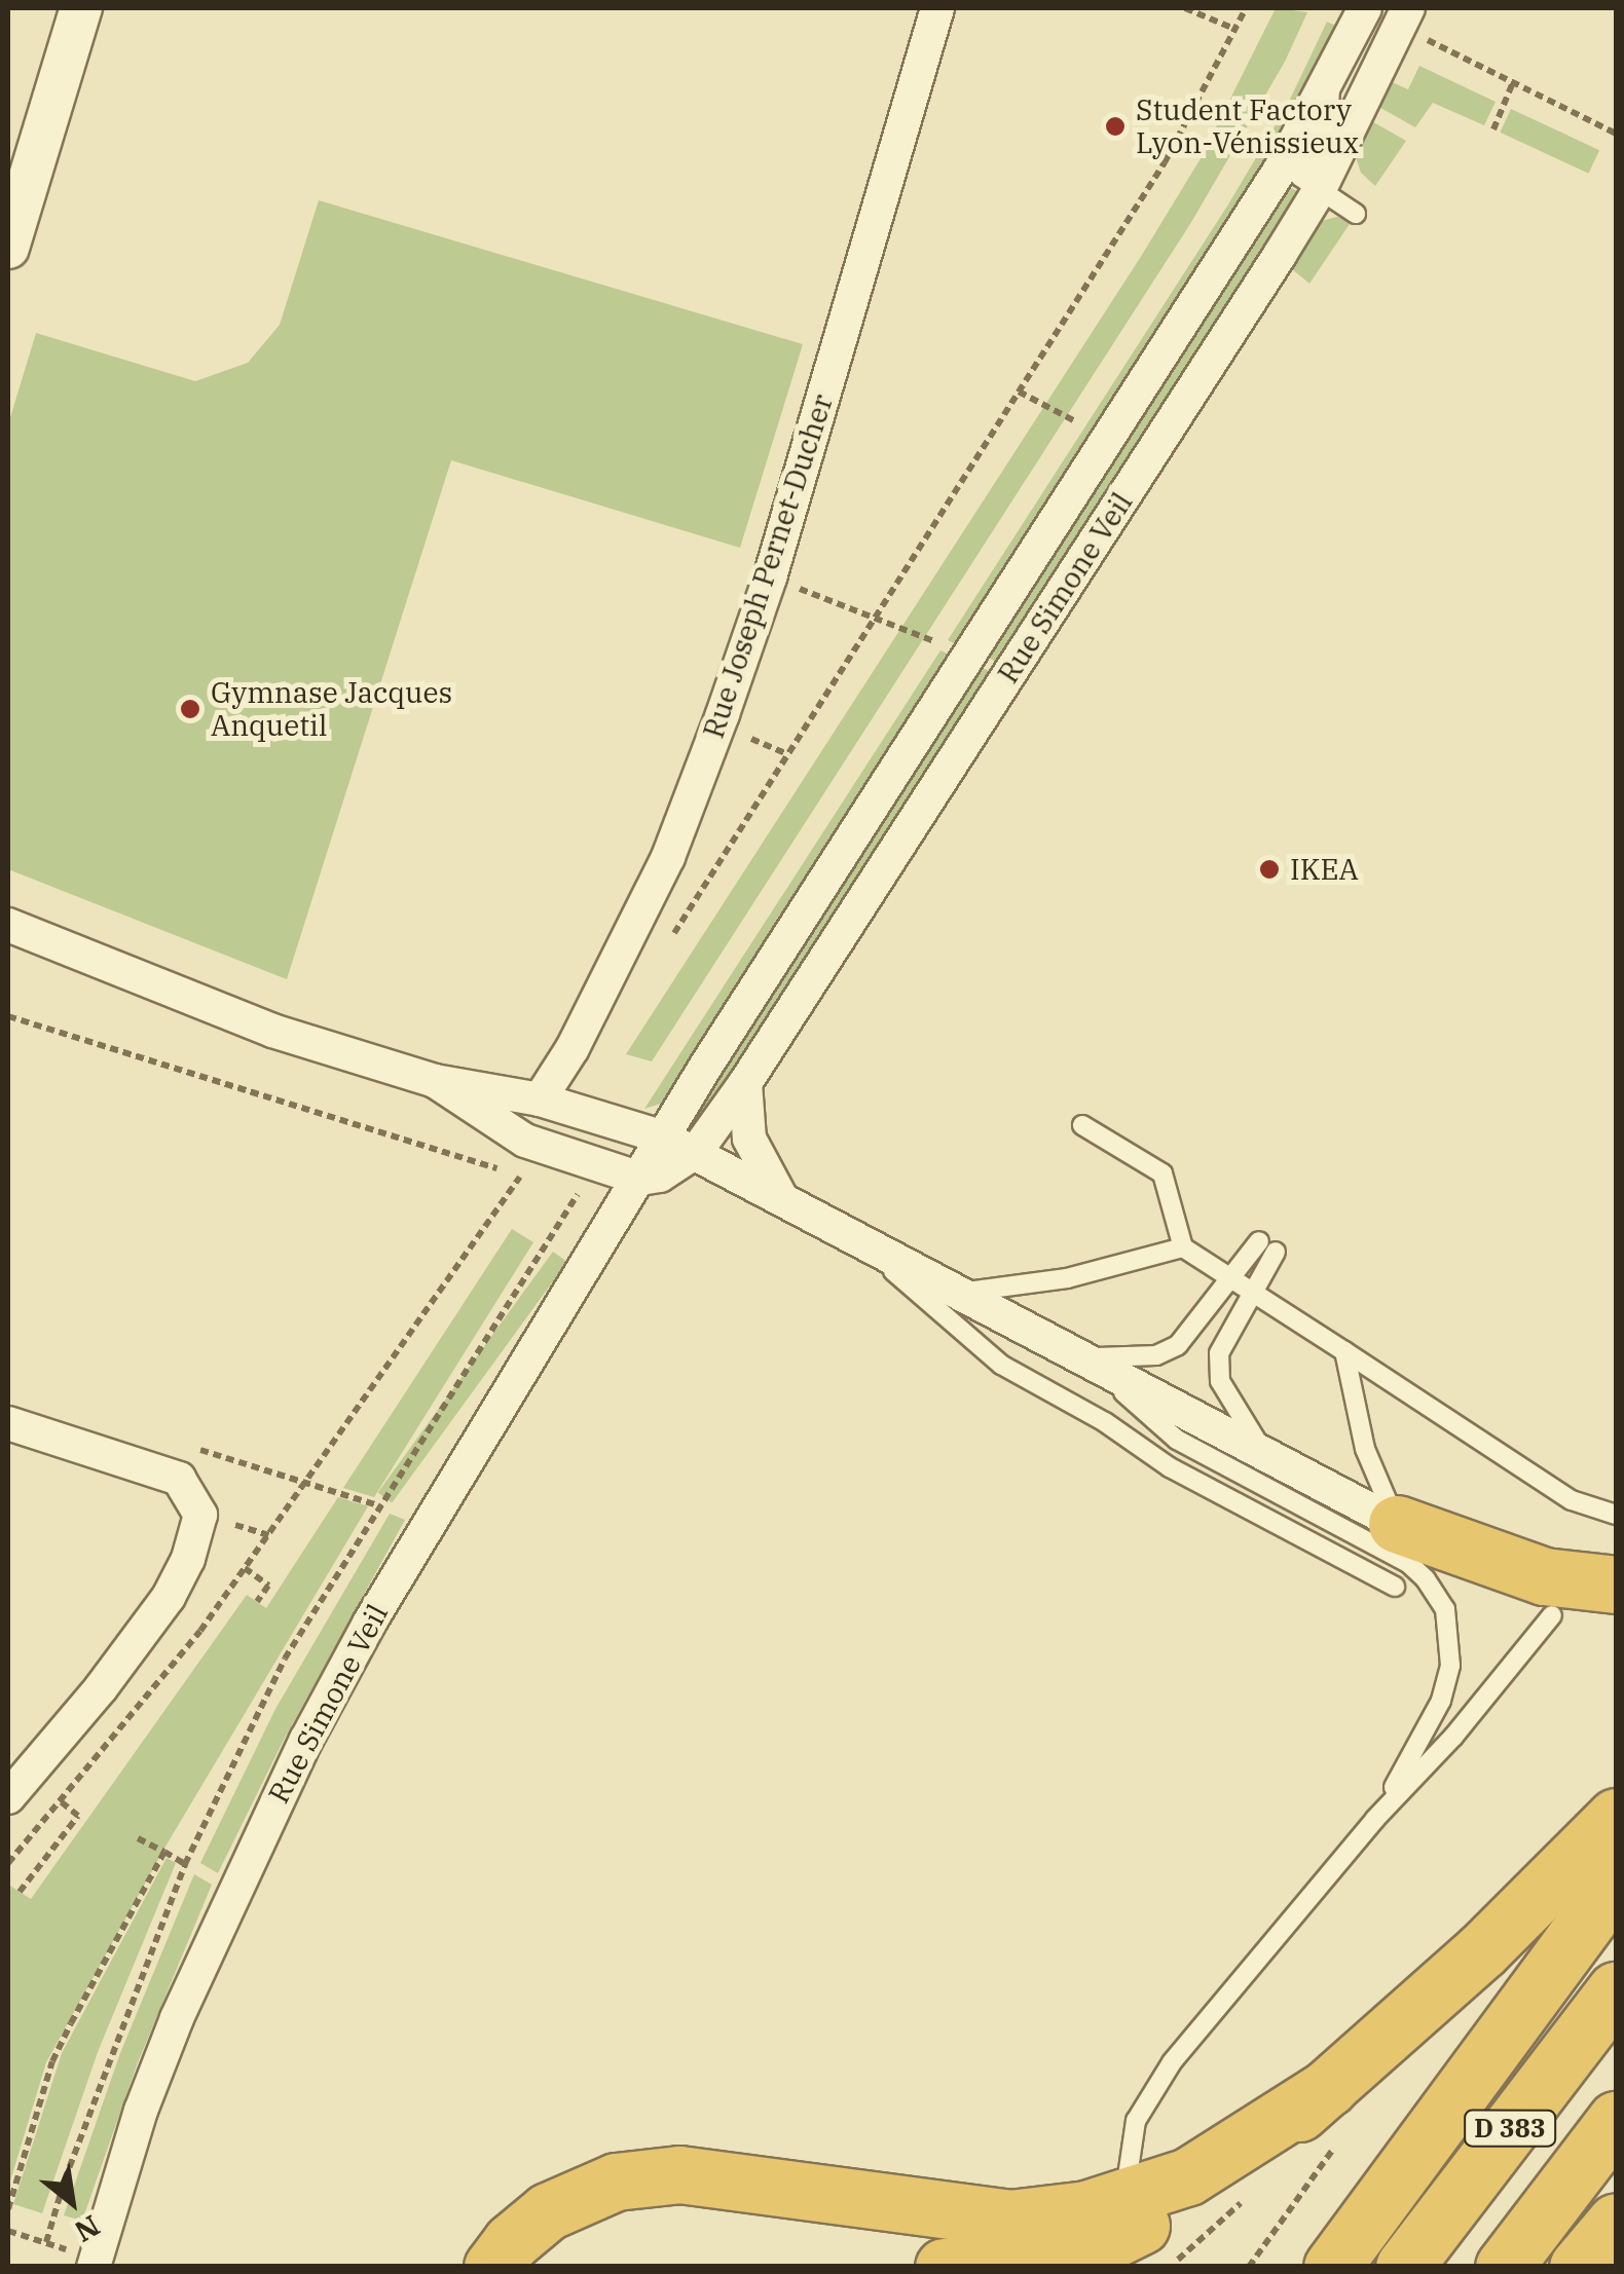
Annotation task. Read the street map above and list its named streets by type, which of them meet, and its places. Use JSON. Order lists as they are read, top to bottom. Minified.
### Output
{"streets":{"highway":["D 383"],"street":["Rue Joseph Pernet-Ducher","Rue Simone Veil"]},"places":["Student Factory Lyon-Vénissieux","Gymnase Jacques Anquetil","IKEA"],"north":"bottom right"}
